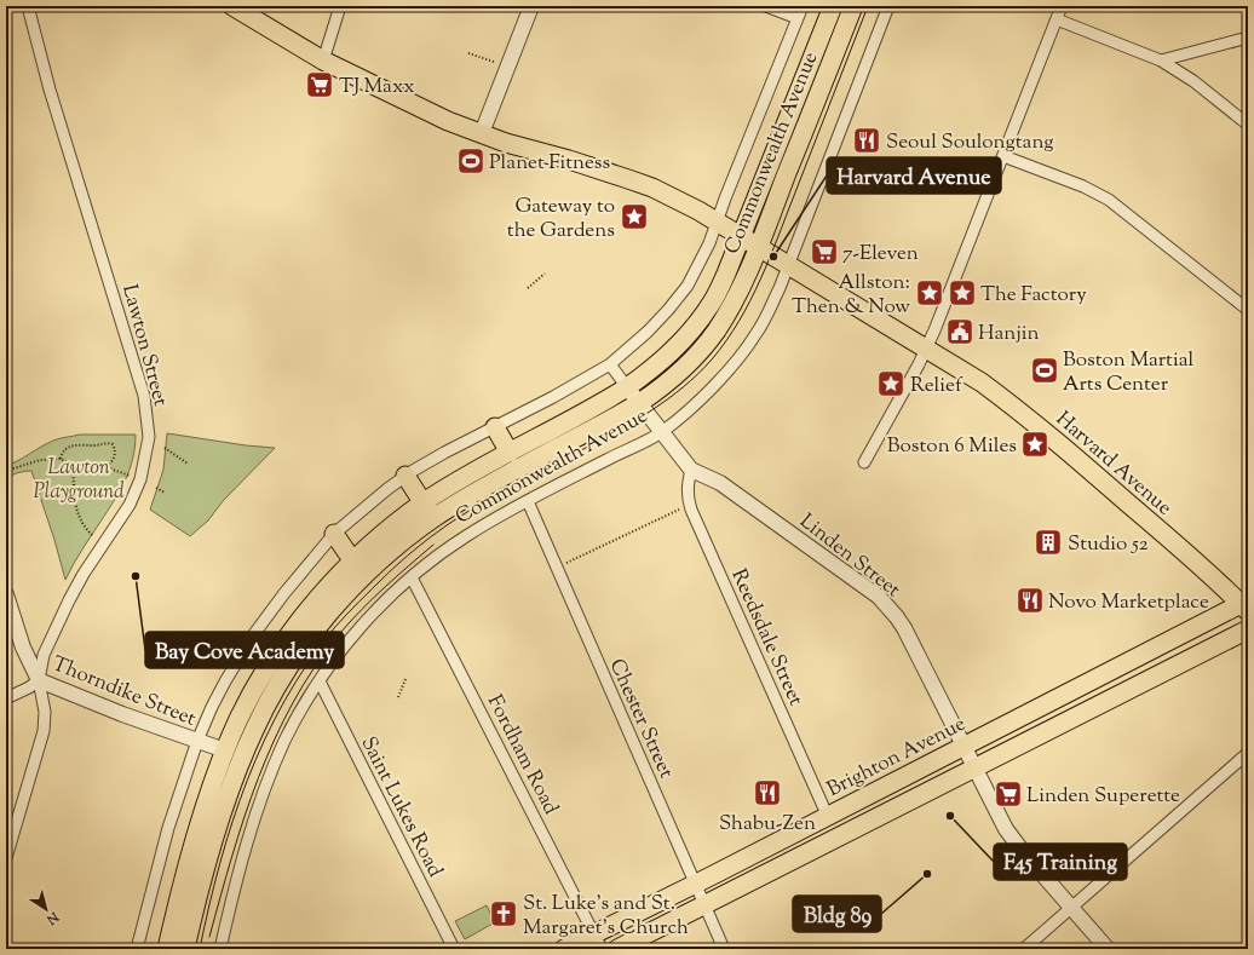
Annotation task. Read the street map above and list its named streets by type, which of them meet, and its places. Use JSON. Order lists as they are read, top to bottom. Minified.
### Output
{"streets":{"main road":["Commonwealth Avenue","Harvard Avenue","Brighton Avenue"],"street":["Lawton Street","Linden Street","Reedsdale Street","Thorndike Street","Chester Street","Fordham Road","Saint Lukes Road"]},"crossings":[["Commonwealth Avenue","Harvard Avenue"],["Commonwealth Avenue","Thorndike Street"],["Commonwealth Avenue","Chester Street"],["Commonwealth Avenue","Fordham Road"],["Commonwealth Avenue","Saint Lukes Road"],["Lawton Street","Thorndike Street"],["Harvard Avenue","Brighton Avenue"],["Linden Street","Reedsdale Street"],["Linden Street","Brighton Avenue"],["Reedsdale Street","Brighton Avenue"],["Chester Street","Brighton Avenue"],["Fordham Road","Brighton Avenue"]],"parks":["Lawton Playground"],"places":{"supermarket":["TJ Maxx","7-Eleven","Linden Superette"],"restaurant":["Seoul Soulongtang","Novo Marketplace","Shabu-Zen"],"sports":["Planet Fitness","Boston Martial Arts Center"],"place":["Gateway to the Gardens","Allston: Then & Now","The Factory","Relief","Boston 6 Miles"],"other":["Harvard Avenue","Bay Cove Academy","F45 Training","Bldg 89"],"public building":["Hanjin"],"building":["Studio 52"],"church":["St. Luke's and St. Margaret's Church"]},"north":"bottom right"}
